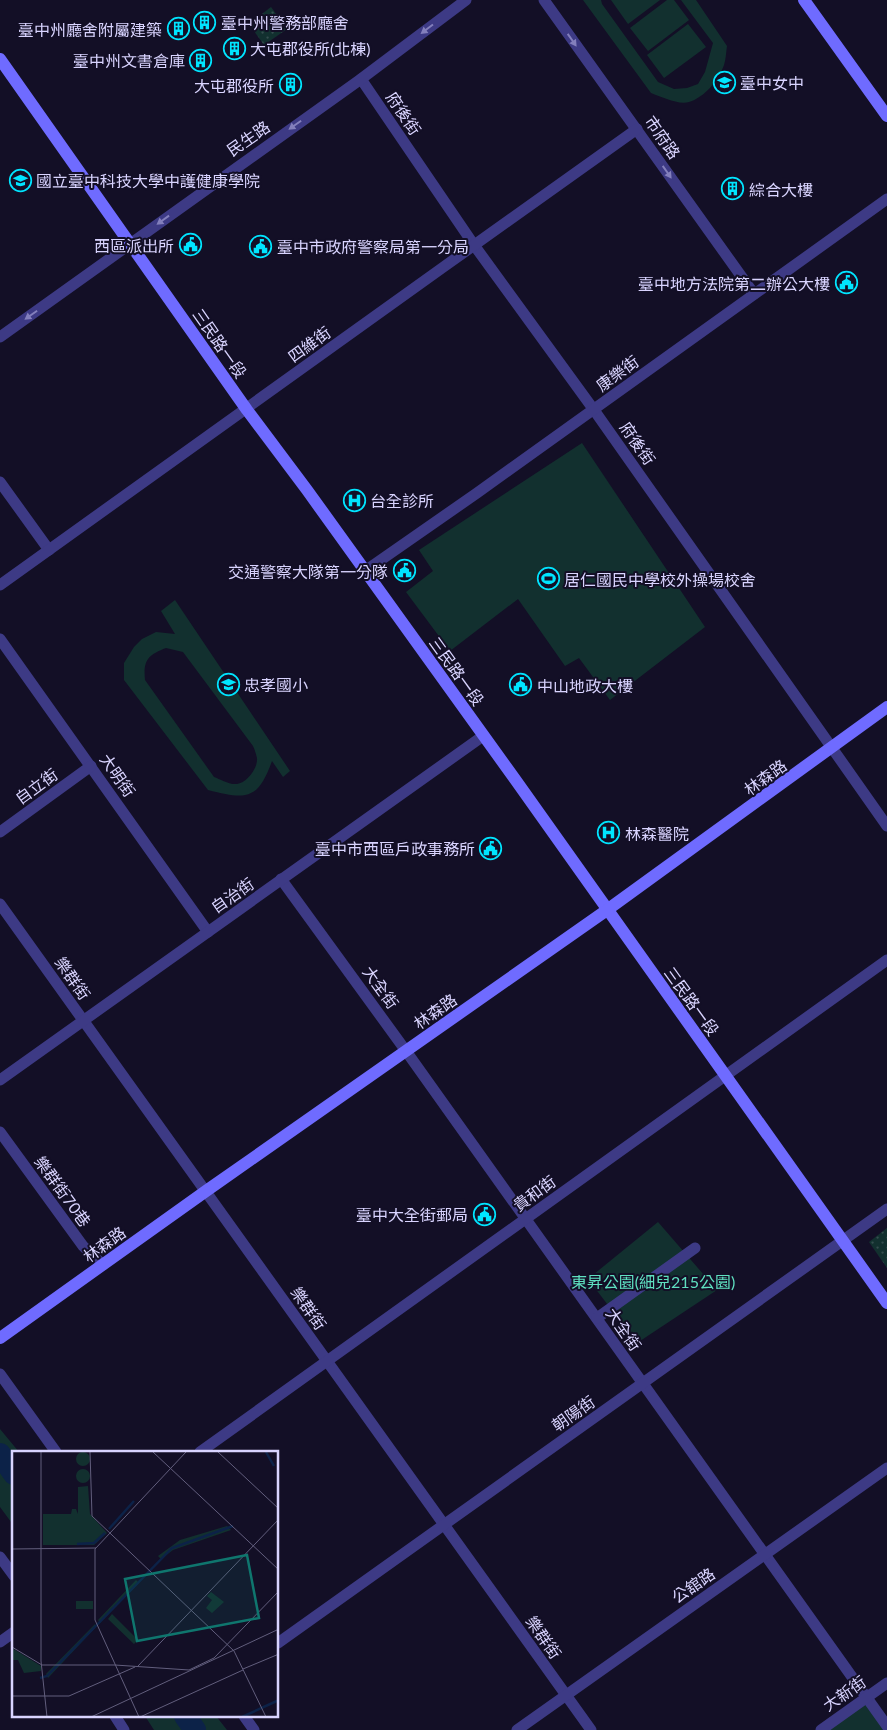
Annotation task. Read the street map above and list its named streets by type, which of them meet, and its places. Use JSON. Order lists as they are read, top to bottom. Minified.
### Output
{"streets":{"main road":["三民路一段","林森路"],"street":["府後街","市府路","民生路","四維街","康樂街","大明街","自立街","自治街","樂群街","大全街","樂群街70巷","貴和街","朝陽街","公舘路","大新街"]},"crossings":[["府後街","民生路"],["府後街","四維街"],["府後街","康樂街"],["府後街","林森路"],["市府路","四維街"],["市府路","康樂街"],["民生路","三民路一段"],["三民路一段","四維街"],["三民路一段","康樂街"],["三民路一段","林森路"],["三民路一段","自治街"],["三民路一段","貴和街"],["三民路一段","朝陽街"],["大明街","自立街"],["大明街","自治街"],["林森路","樂群街"],["林森路","大全街"],["林森路","樂群街70巷"],["自治街","樂群街"],["自治街","大全街"],["樂群街","貴和街"],["樂群街","朝陽街"],["樂群街","公舘路"],["大全街","貴和街"],["大全街","朝陽街"],["大全街","公舘路"],["大全街","大新街"]],"one_way":["市府路","民生路"],"parks":["東昇公園(細兒215公園)"],"places":{"building":["臺中州警務部廳舍","臺中州廳舍附屬建築","大屯郡役所(北棟)","臺中州文書倉庫","大屯郡役所","綜合大樓"],"school or university":["臺中女中","國立臺中科技大學中護健康學院","忠孝國小"],"public building":["西區派出所","臺中市政府警察局第一分局","臺中地方法院第二辦公大樓","交通警察大隊第一分隊","中山地政大樓","臺中市西區戶政事務所","臺中大全街郵局"],"hospital":["台全診所","林森醫院"],"sports":["居仁國民中學校外操場校舍"]}}
